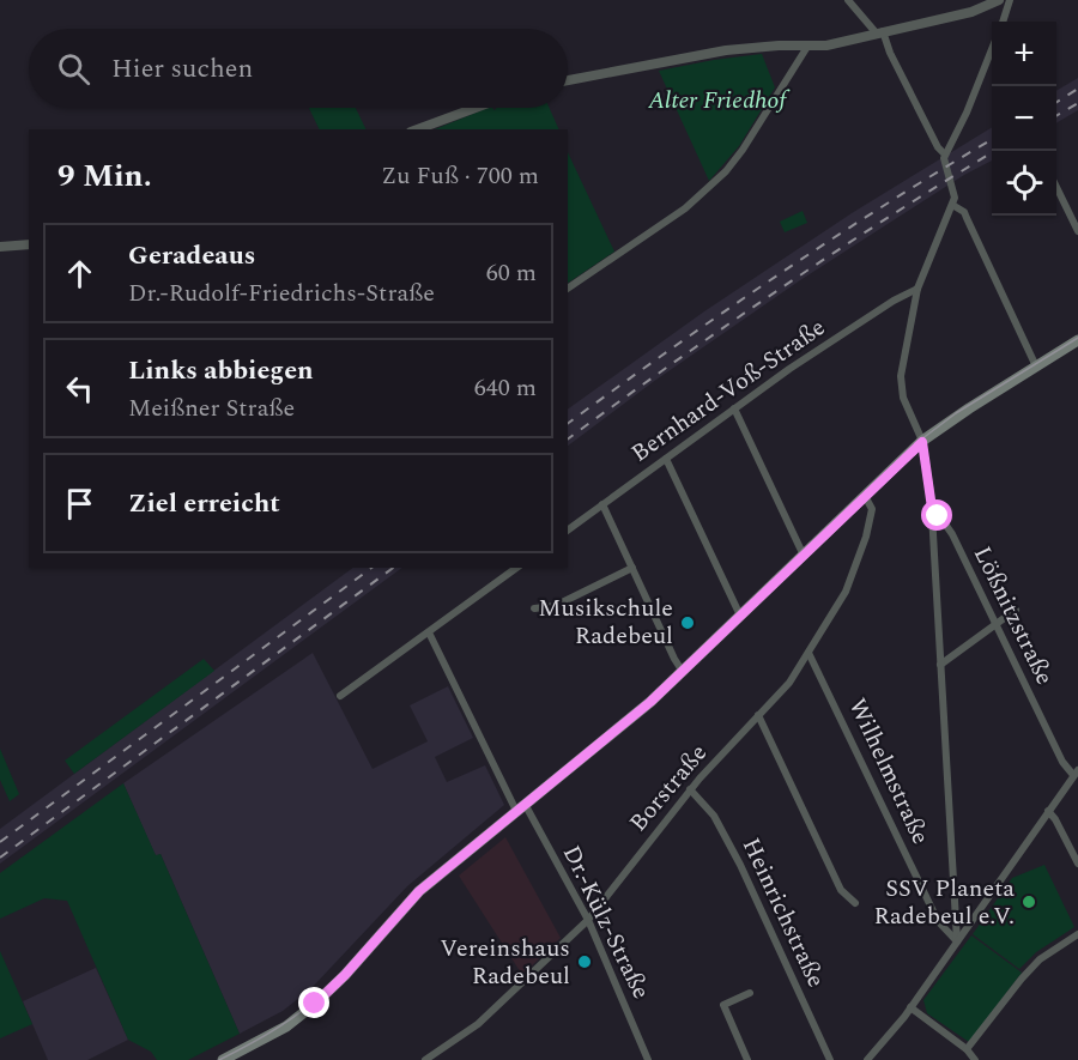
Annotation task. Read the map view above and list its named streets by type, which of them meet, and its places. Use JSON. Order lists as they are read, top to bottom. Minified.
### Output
{"streets":{"street":["Bernhard-Voß-Straße","Lößnitzstraße","Wilhelmstraße","Borstraße","Heinrichstraße","Dr.-Külz-Straße"]},"crossings":[["Wilhelmstraße","Borstraße"],["Borstraße","Heinrichstraße"],["Borstraße","Dr.-Külz-Straße"]],"parks":["Alter Friedhof"],"places":["Musikschule Radebeul","SSV Planeta Radebeul e.V.","Vereinshaus Radebeul"],"page":{"map_buttons":["+","−"],"search":"Hier suchen","heading":["9 Min.","Zu Fuß · 700 m"],"list":[["Geradeaus","Dr.-Rudolf-Friedrichs-Straße","60 m"],["Links abbiegen","Meißner Straße","640 m"],"Ziel erreicht"]}}
